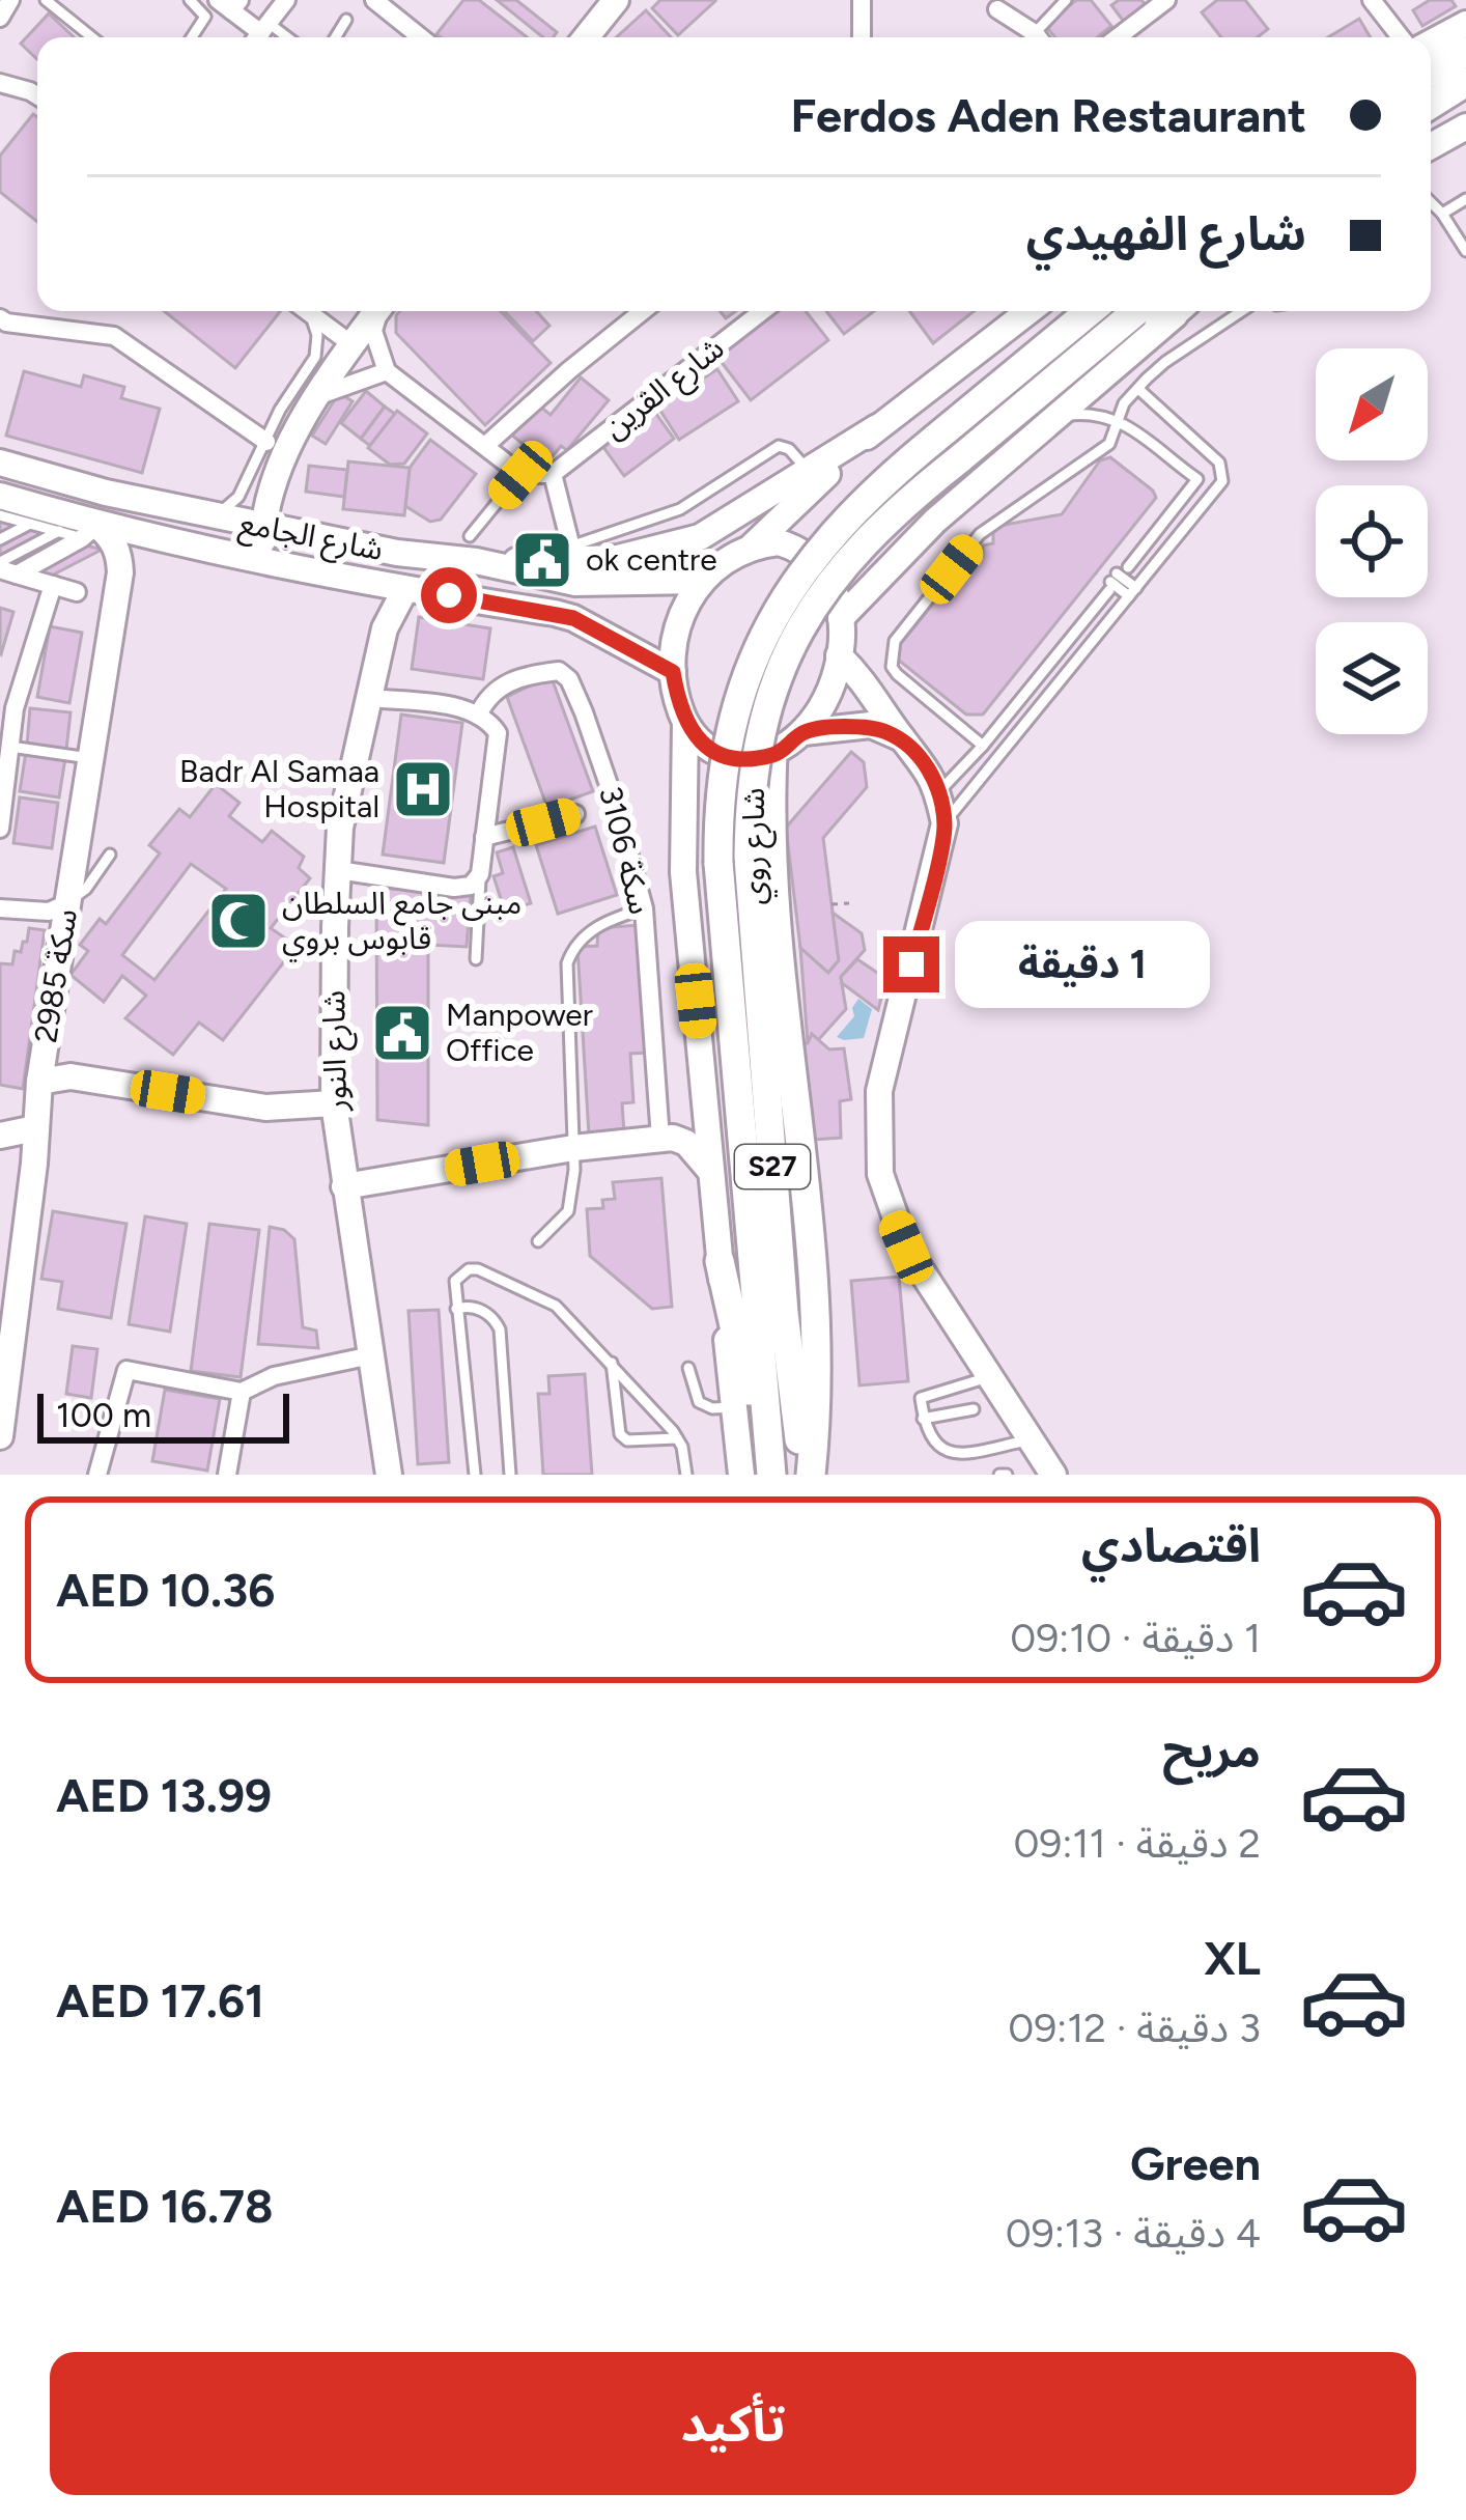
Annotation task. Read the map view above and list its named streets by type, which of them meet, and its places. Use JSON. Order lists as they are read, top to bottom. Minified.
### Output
{"streets":{"main road":["شارع الجامع","شارع روي","سكة 2985","شارع النور","S27"],"street":["شارع القرين","سكة 3106"]},"crossings":[["شارع الجامع","سكة 2985"],["شارع الجامع","شارع النور"]],"places":{"public building":["ok centre","Manpower Office"],"hospital":["Badr Al Samaa Hospital"],"mosque":["مبنى جامع السلطان قابوس بروي"]},"scale_bar":"100 m","north":"bottom left","page":{"banner":["Ferdos Aden Restaurant","شارع الفهيدي"],"bubble":"1 دقيقة","scale":"100 m","list":[{"name":"اقتصادي","note":"1 دقيقة · 09:10","value":"AED 10.36"},{"name":"مريح","note":"2 دقيقة · 09:11","value":"AED 13.99"},{"name":"XL","note":"3 دقيقة · 09:12","value":"AED 17.61"},{"name":"Green","note":"4 دقيقة · 09:13","value":"AED 16.78"}],"buttons":"تأكيد"}}
